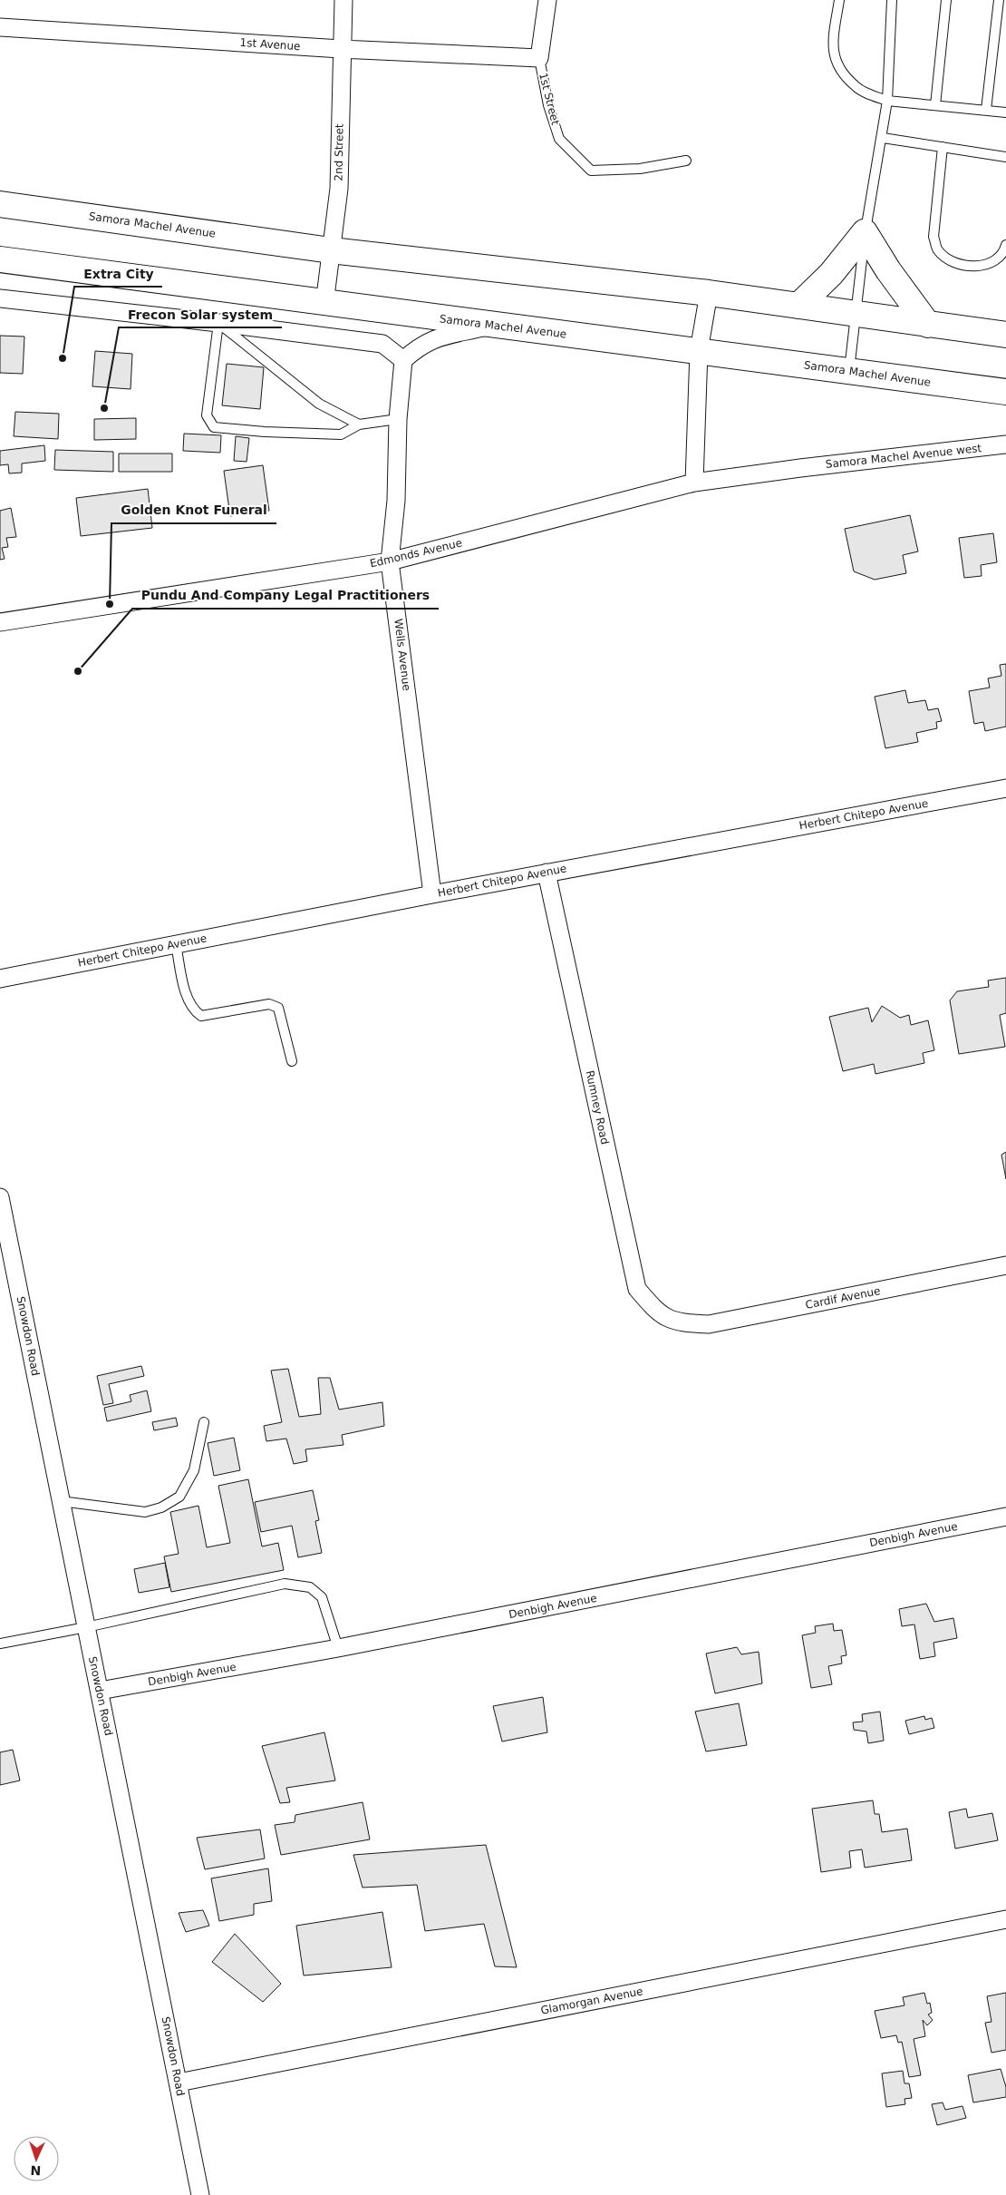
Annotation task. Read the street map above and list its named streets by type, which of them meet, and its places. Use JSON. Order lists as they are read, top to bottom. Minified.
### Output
{"streets":{"highway":["Samora Machel Avenue"],"street":["1st Avenue","1st Street","2nd Street","Samora Machel Avenue west","Edmonds Avenue","Wells Avenue","Herbert Chitepo Avenue","Rumney Road","Cardif Avenue","Snowdon Road","Denbigh Avenue","Glamorgan Avenue"]},"crossings":[["1st Avenue","1st Street"],["1st Avenue","2nd Street"],["2nd Street","Samora Machel Avenue"],["Samora Machel Avenue west","Edmonds Avenue"],["Edmonds Avenue","Wells Avenue"],["Wells Avenue","Herbert Chitepo Avenue"],["Herbert Chitepo Avenue","Rumney Road"],["Rumney Road","Cardif Avenue"],["Snowdon Road","Denbigh Avenue"],["Snowdon Road","Glamorgan Avenue"]],"places":["Extra City","Frecon Solar system","Golden Knot Funeral","Pundu And Company Legal Practitioners"],"north":"bottom"}
